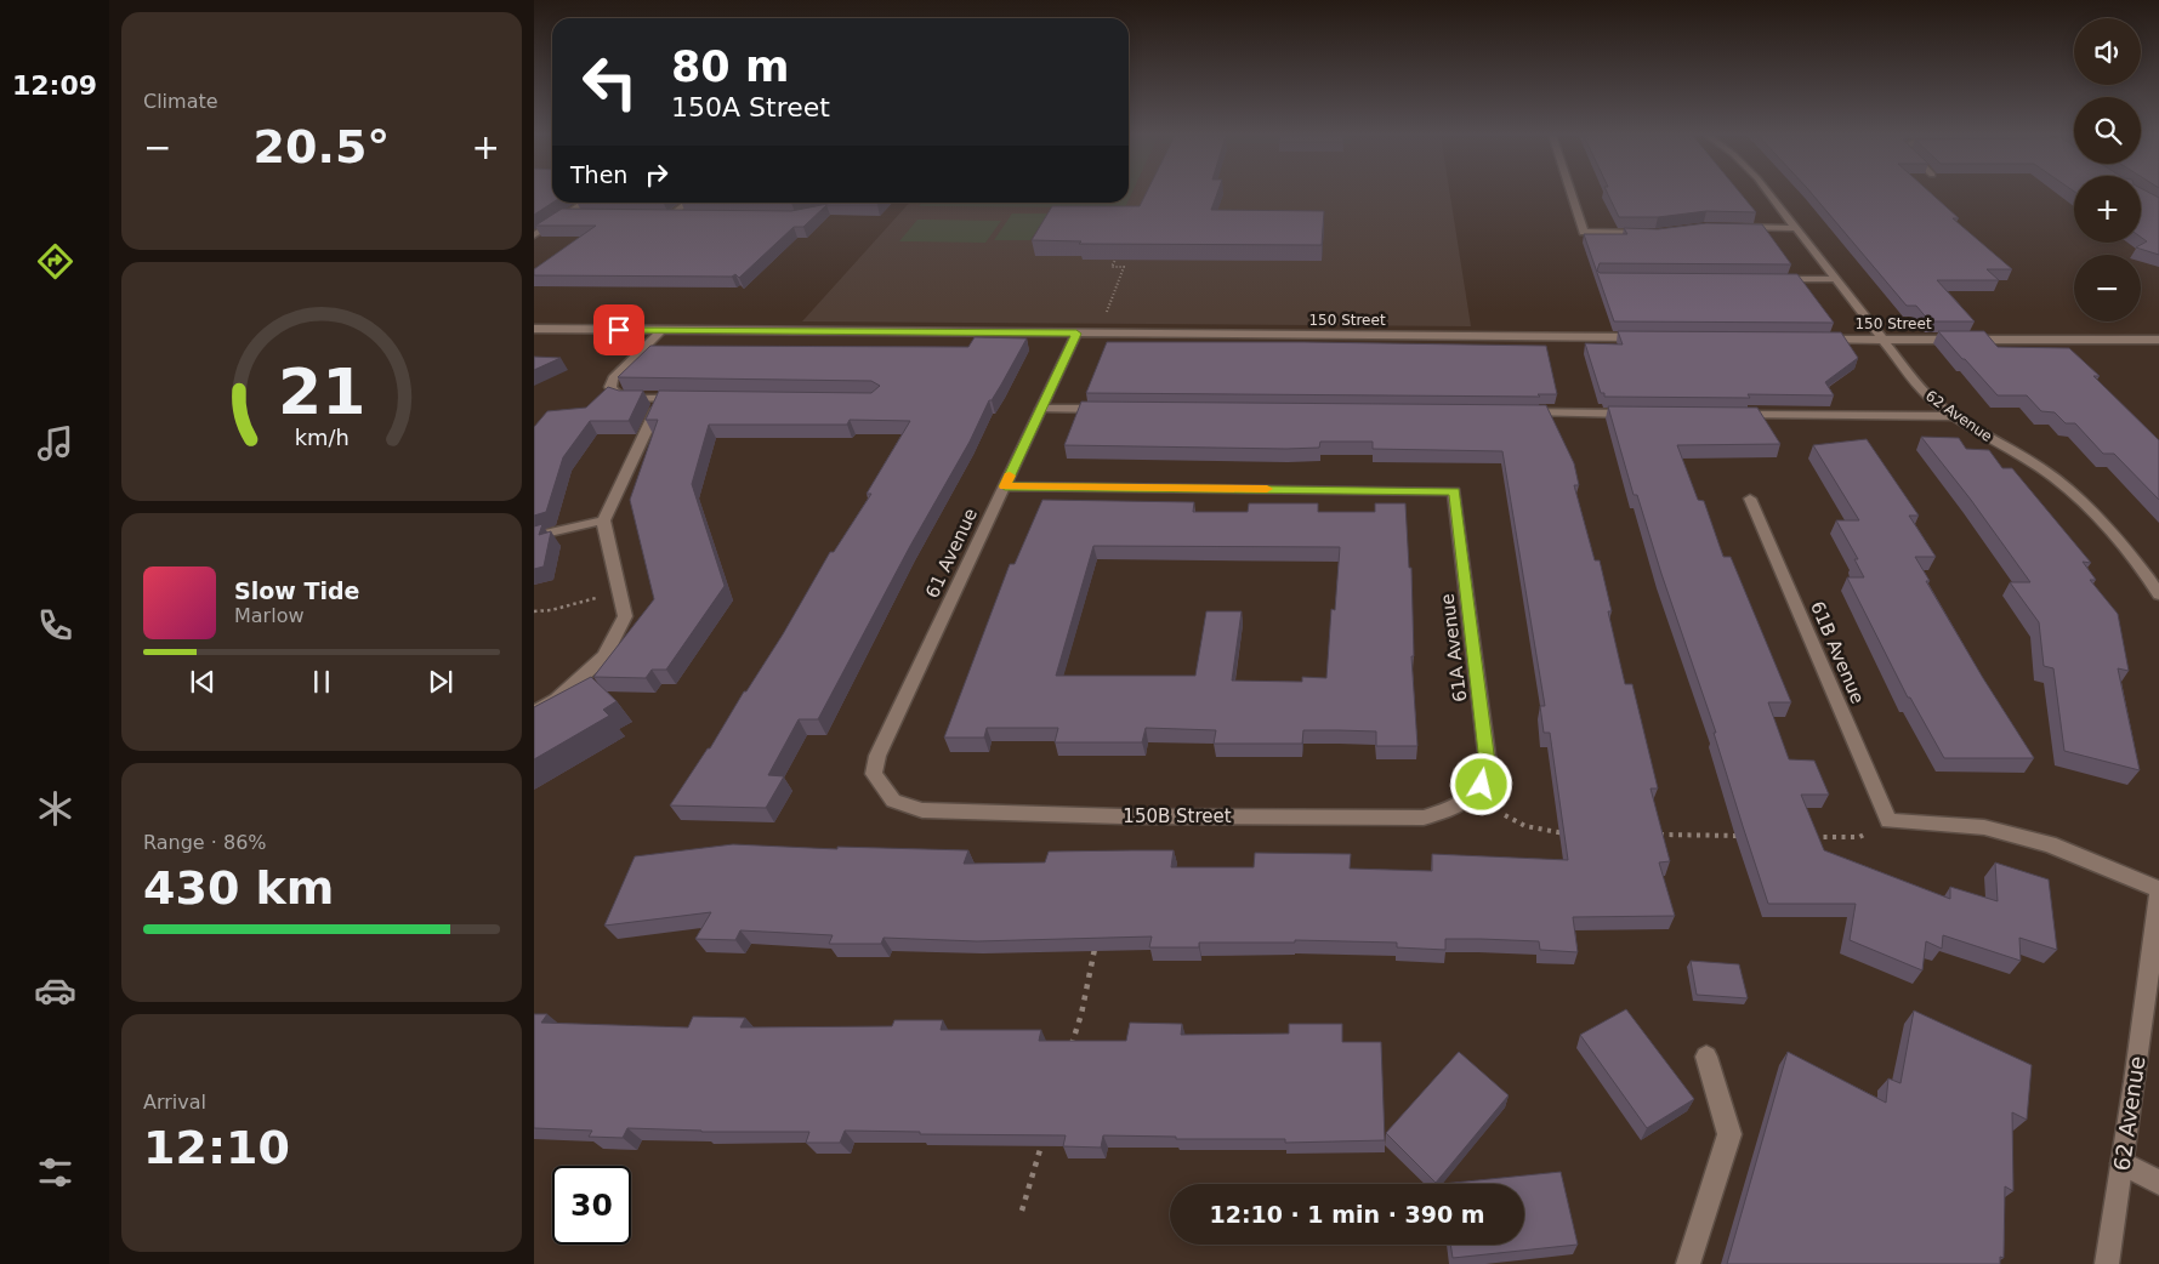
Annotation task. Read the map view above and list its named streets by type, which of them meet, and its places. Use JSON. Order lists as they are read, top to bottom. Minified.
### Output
{"streets":{"street":["150 Street","62 Avenue","61 Avenue","61A Avenue","61B Avenue","150B Street"]},"crossings":[["150 Street","62 Avenue"],["150 Street","61 Avenue"],["62 Avenue","61B Avenue"],["61 Avenue","61A Avenue"],["61 Avenue","150B Street"],["61A Avenue","150B Street"]],"page":{"tabs":"12:09","tile":["Climate",["Range · 86%","430 km"],["Arrival","12:10"]],"map_buttons":["+","−"],"turn":["80 m","150A Street"],"heat":["−","20.5°","+"],"then":"Then","song":["Slow Tide","Marlow"],"limit":"30","trip":"12:10 · 1 min · 390 m","gauge":["21","km/h"]}}
